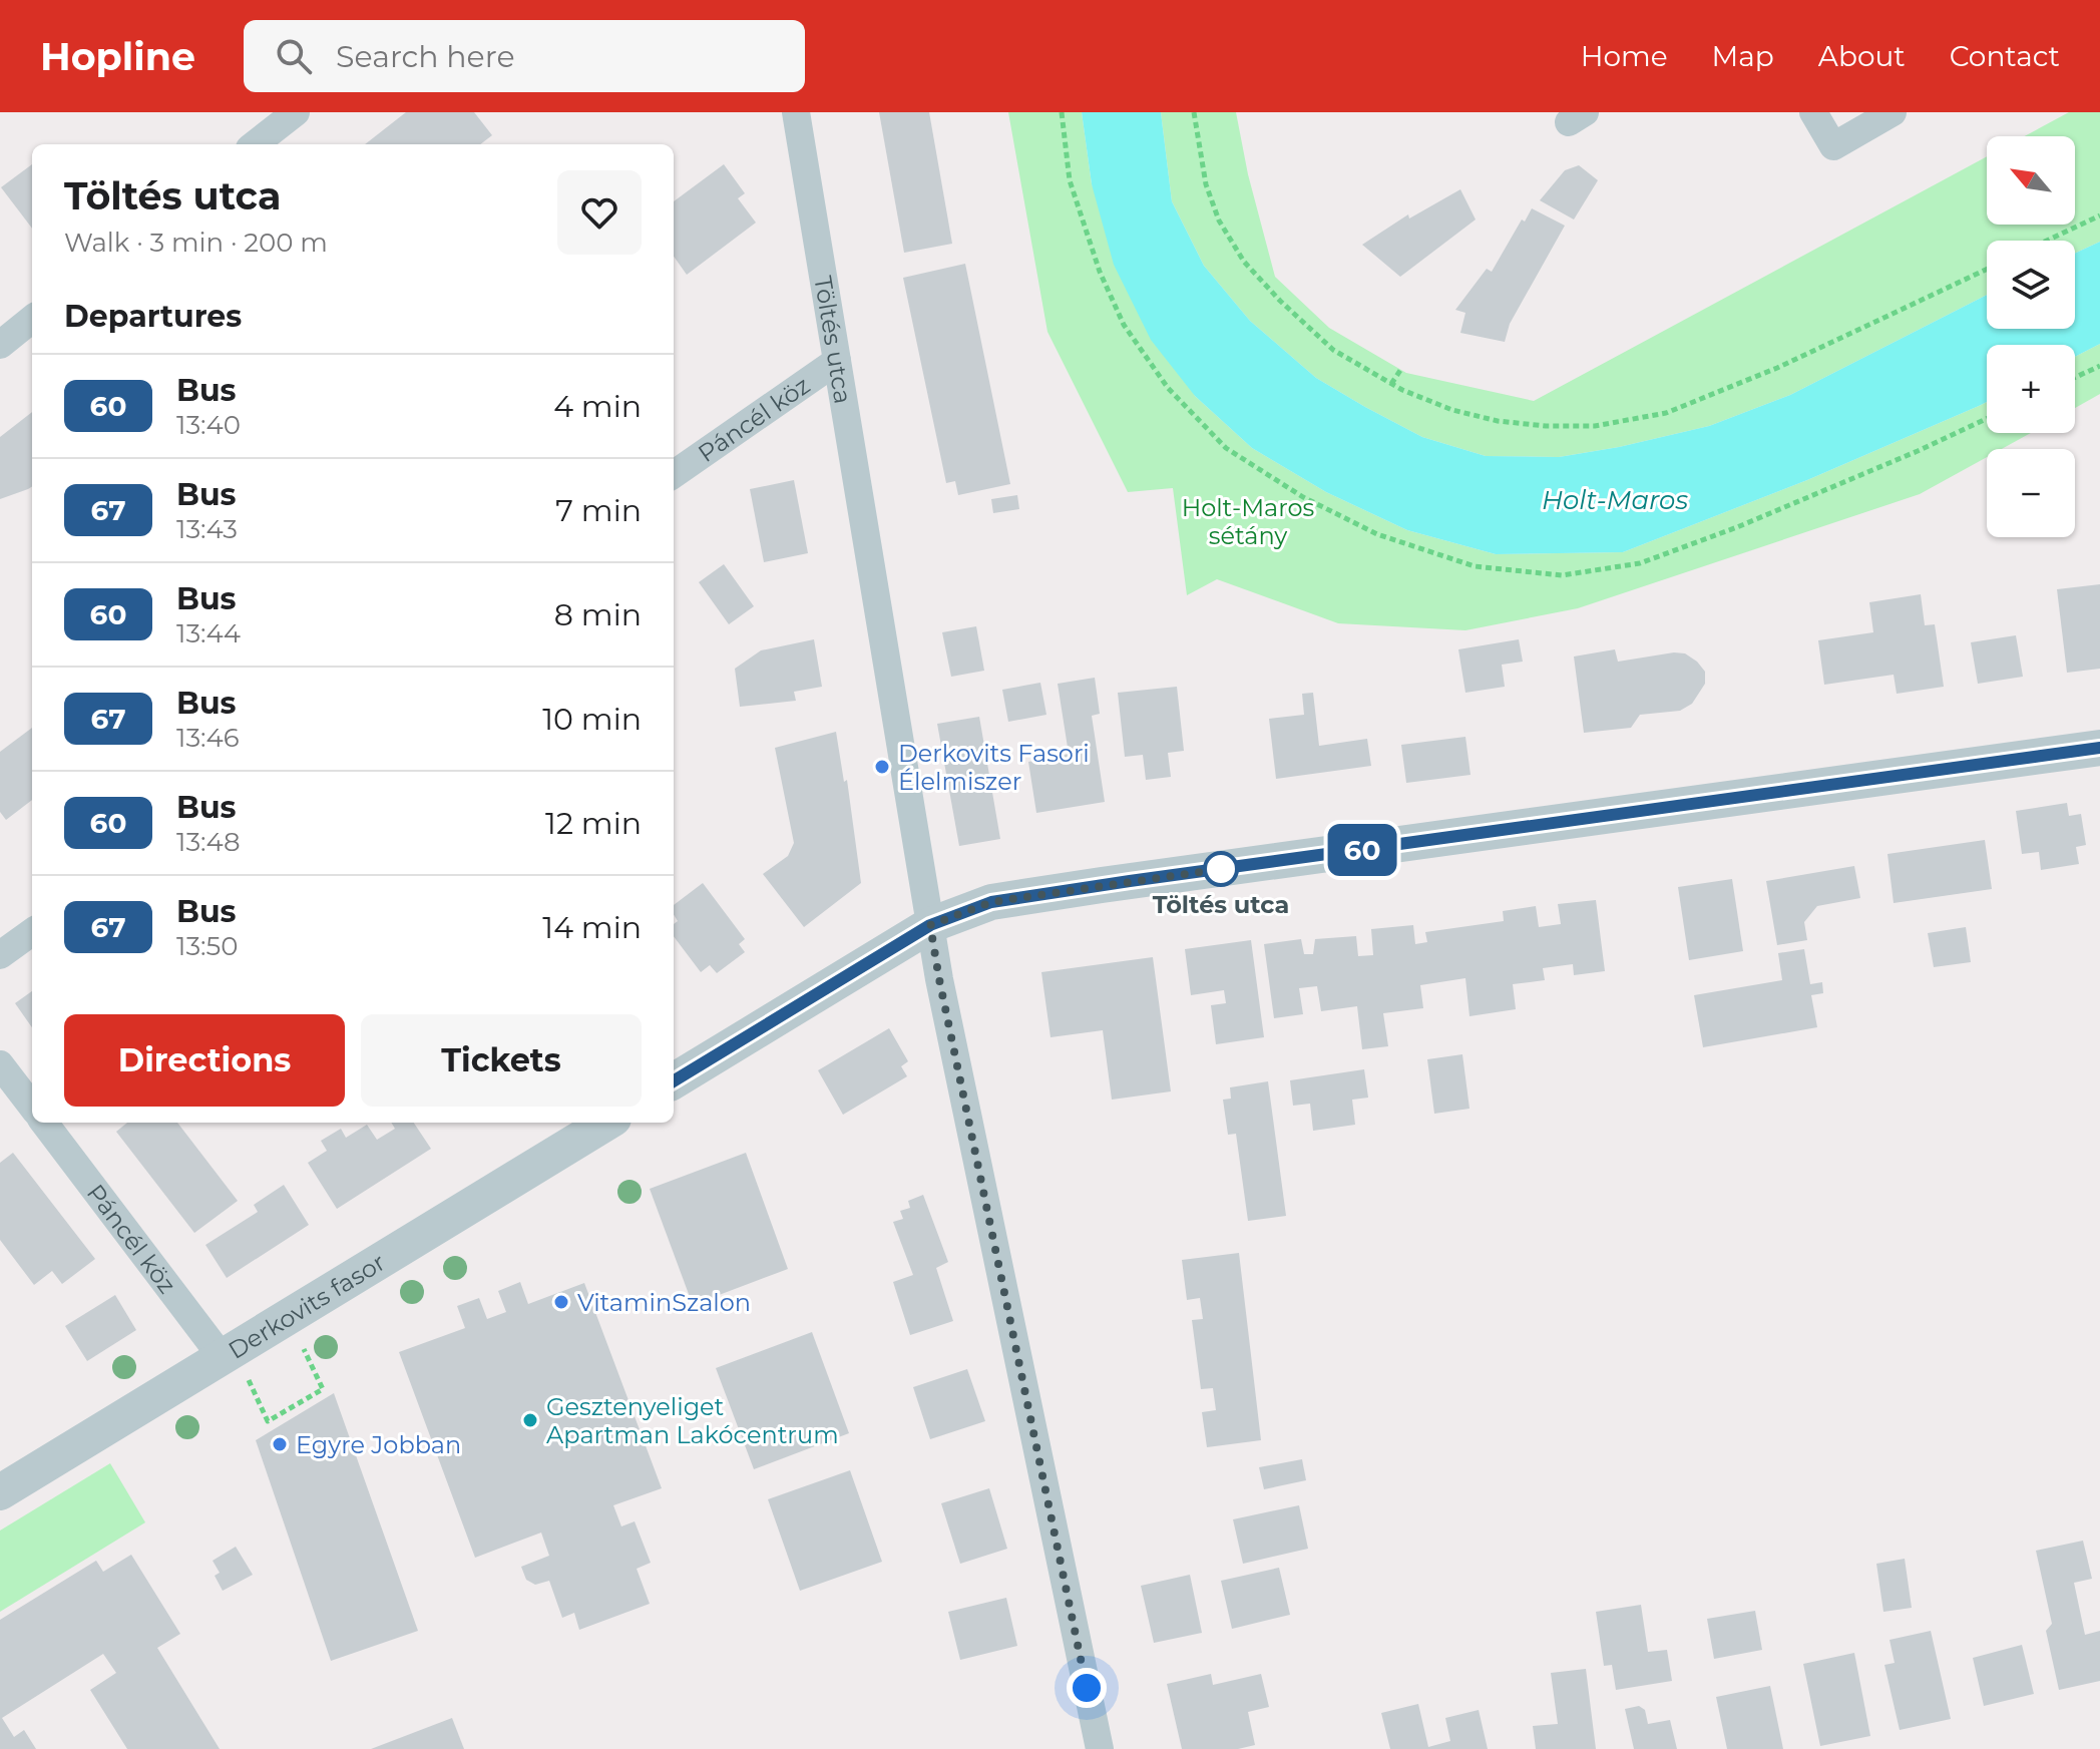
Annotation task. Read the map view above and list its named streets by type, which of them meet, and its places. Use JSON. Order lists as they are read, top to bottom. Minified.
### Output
{"streets":{"street":["Töltés utca","Páncél köz","Derkovits fasor"]},"crossings":[["Töltés utca","Páncél köz"],["Páncél köz","Derkovits fasor"]],"water":["Holt-Maros"],"parks":["Holt-Maros sétány"],"places":["Derkovits Fasori Élelmiszer","Töltés utca","VitaminSzalon","Gesztenyeliget Apartman Lakócentrum","Egyre Jobban"],"lines":["bus line 60"],"north":"top left","page":{"header":"Hopline","search":"Search here","nav":["Home","Map","About","Contact"],"on_map":"60","map_buttons":["+","−"],"heading":[["Töltés utca","Walk · 3 min · 200 m"],"Departures"],"list":[{"mark":"60","name":"Bus","note":"13:40","value":"4 min"},{"mark":"67","name":"Bus","note":"13:43","value":"7 min"},{"mark":"60","name":"Bus","note":"13:44","value":"8 min"},{"mark":"67","name":"Bus","note":"13:46","value":"10 min"},{"mark":"60","name":"Bus","note":"13:48","value":"12 min"},{"mark":"67","name":"Bus","note":"13:50","value":"14 min"}],"buttons":["Directions","Tickets"]}}
